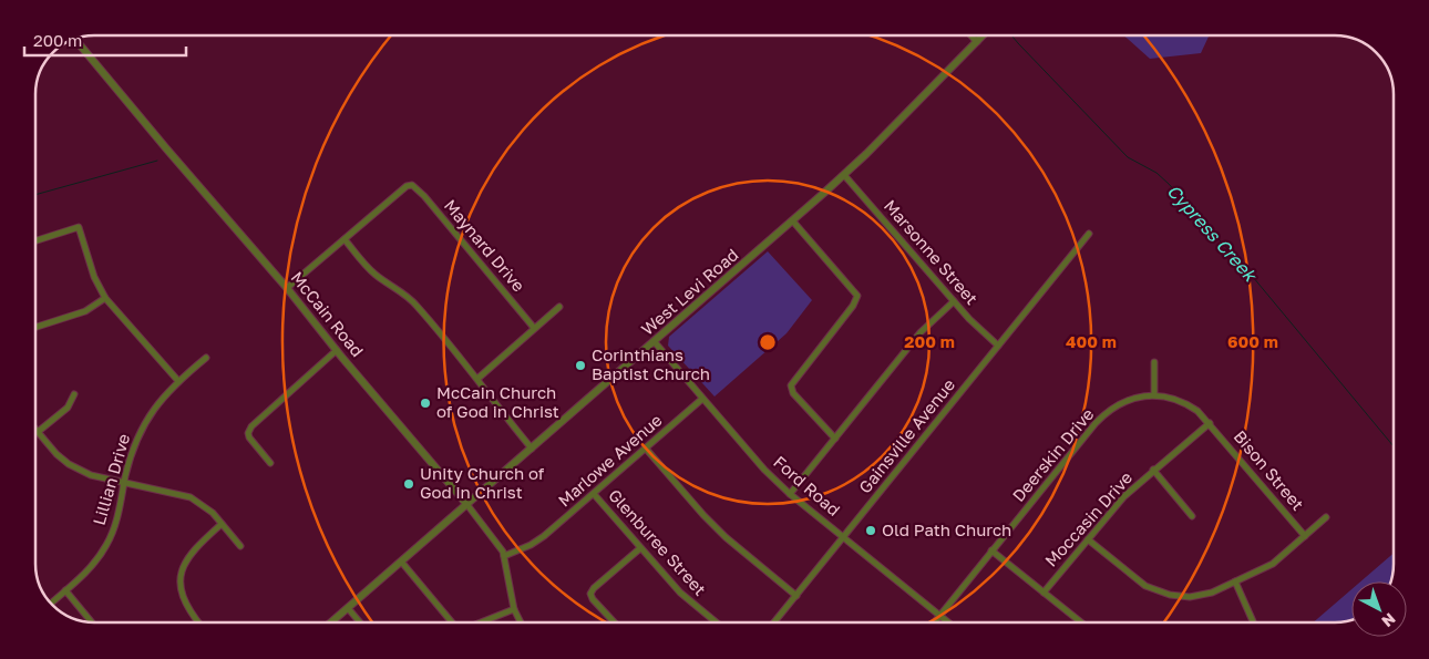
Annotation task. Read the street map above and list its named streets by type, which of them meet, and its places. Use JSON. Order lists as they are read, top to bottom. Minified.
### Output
{"streets":{"street":["Maynard Drive","Marsonne Street","West Levi Road","McCain Road","Gainsville Avenue","Deerskin Drive","Marlowe Avenue","Bison Street","Lillian Drive","Ford Road","Moccasin Drive","Glenburee Street"]},"crossings":[["Marsonne Street","West Levi Road"],["Marsonne Street","Gainsville Avenue"],["West Levi Road","McCain Road"],["West Levi Road","Ford Road"],["McCain Road","Marlowe Avenue"],["Gainsville Avenue","Ford Road"],["Deerskin Drive","Bison Street"],["Deerskin Drive","Ford Road"],["Deerskin Drive","Moccasin Drive"],["Marlowe Avenue","Ford Road"],["Marlowe Avenue","Glenburee Street"],["Bison Street","Moccasin Drive"]],"water":["Cypress Creek"],"places":["Corinthians Baptist Church","McCain Church of God in Christ","Unity Church of God in Christ","Old Path Church"],"scale_bar":"200 m","north":"bottom right","rings":["200 m","400 m","600 m"]}
